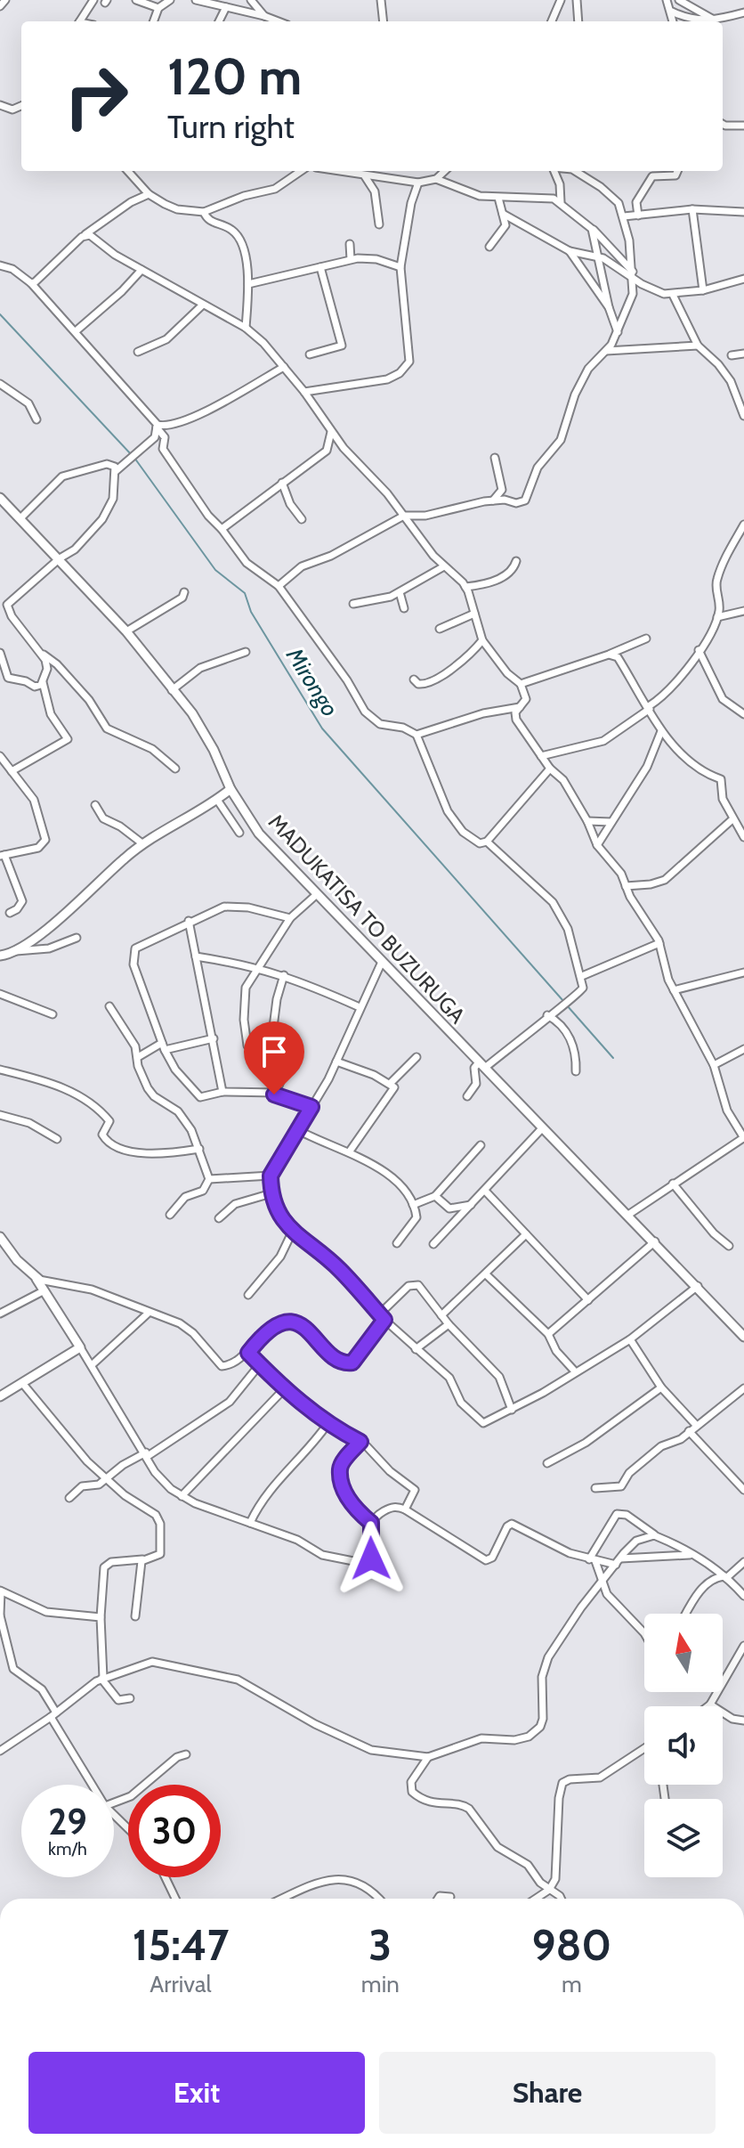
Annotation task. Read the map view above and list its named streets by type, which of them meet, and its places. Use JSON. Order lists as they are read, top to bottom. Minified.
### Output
{"streets":{"main road":["MADUKATISA TO BUZURUGA"]},"water":["Mirongo"],"north":"top","page":{"turn":["120 m","Turn right"],"speed":"29 km/h","limit":"30","eta":["15:47","Arrival","3","min","980","m"],"buttons":["Exit","Share"]}}
